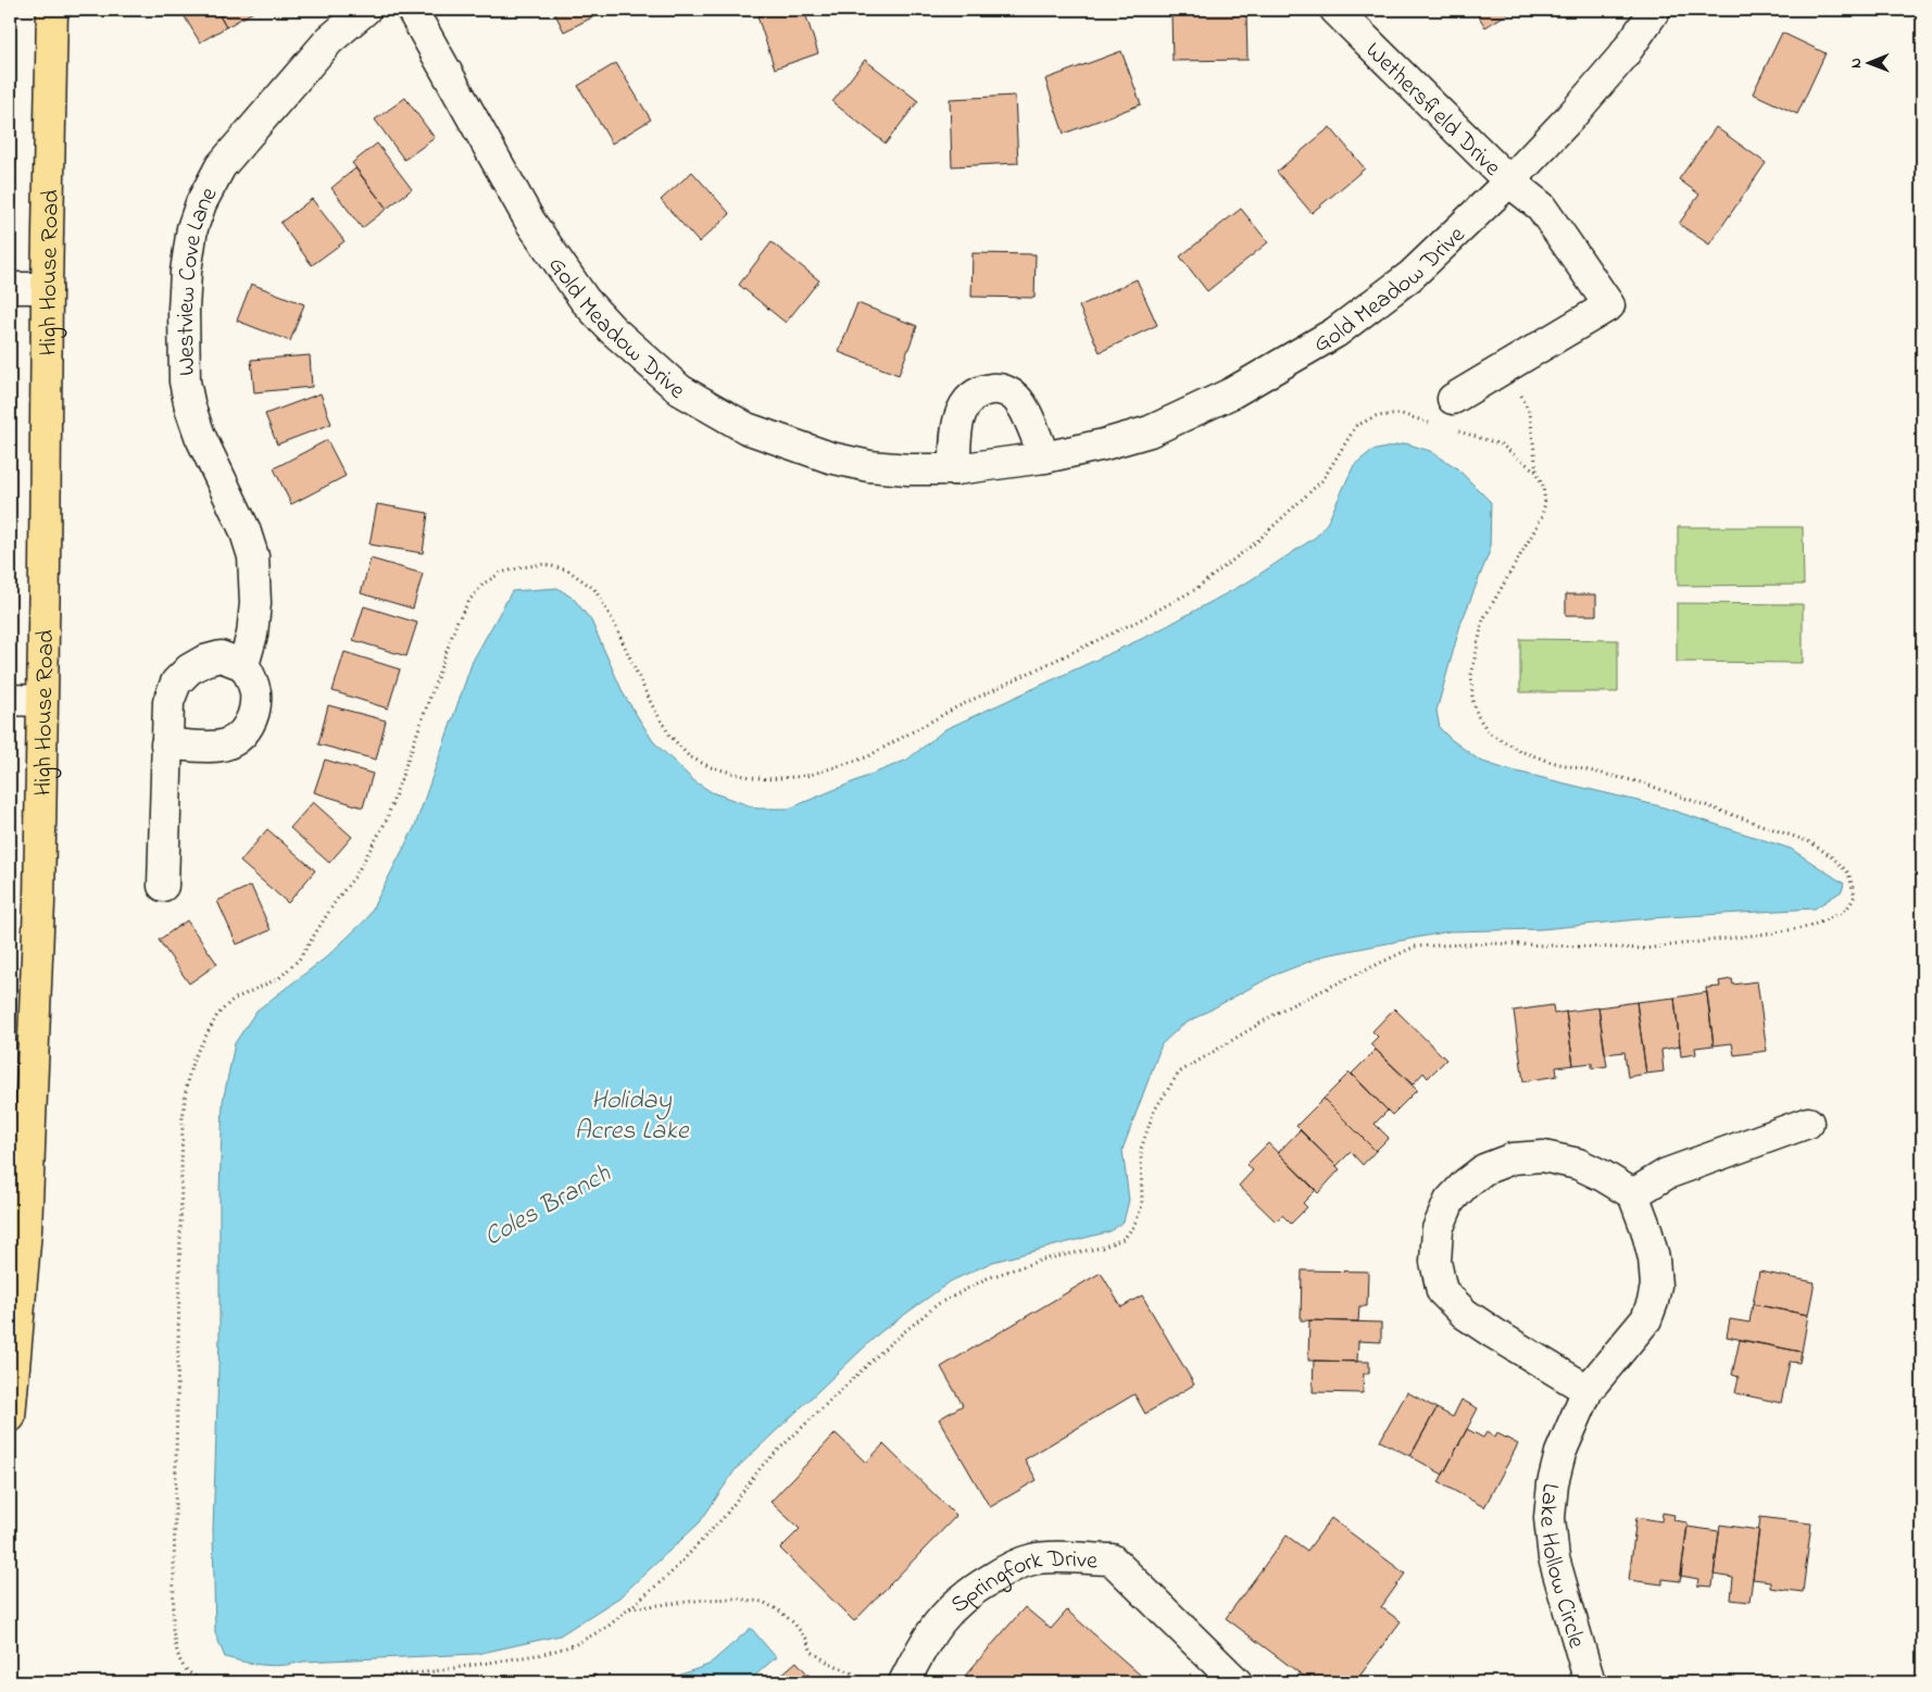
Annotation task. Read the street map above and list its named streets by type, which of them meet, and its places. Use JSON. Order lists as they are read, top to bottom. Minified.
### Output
{"streets":{"main road":["High House Road"],"street":["Wethersfield Drive","Westview Cove Lane","Gold Meadow Drive","Lake Hollow Circle","Springfork Drive"]},"crossings":[["Wethersfield Drive","Gold Meadow Drive"]],"water":["Holiday Acres Lake","Coles Branch"],"north":"left"}
